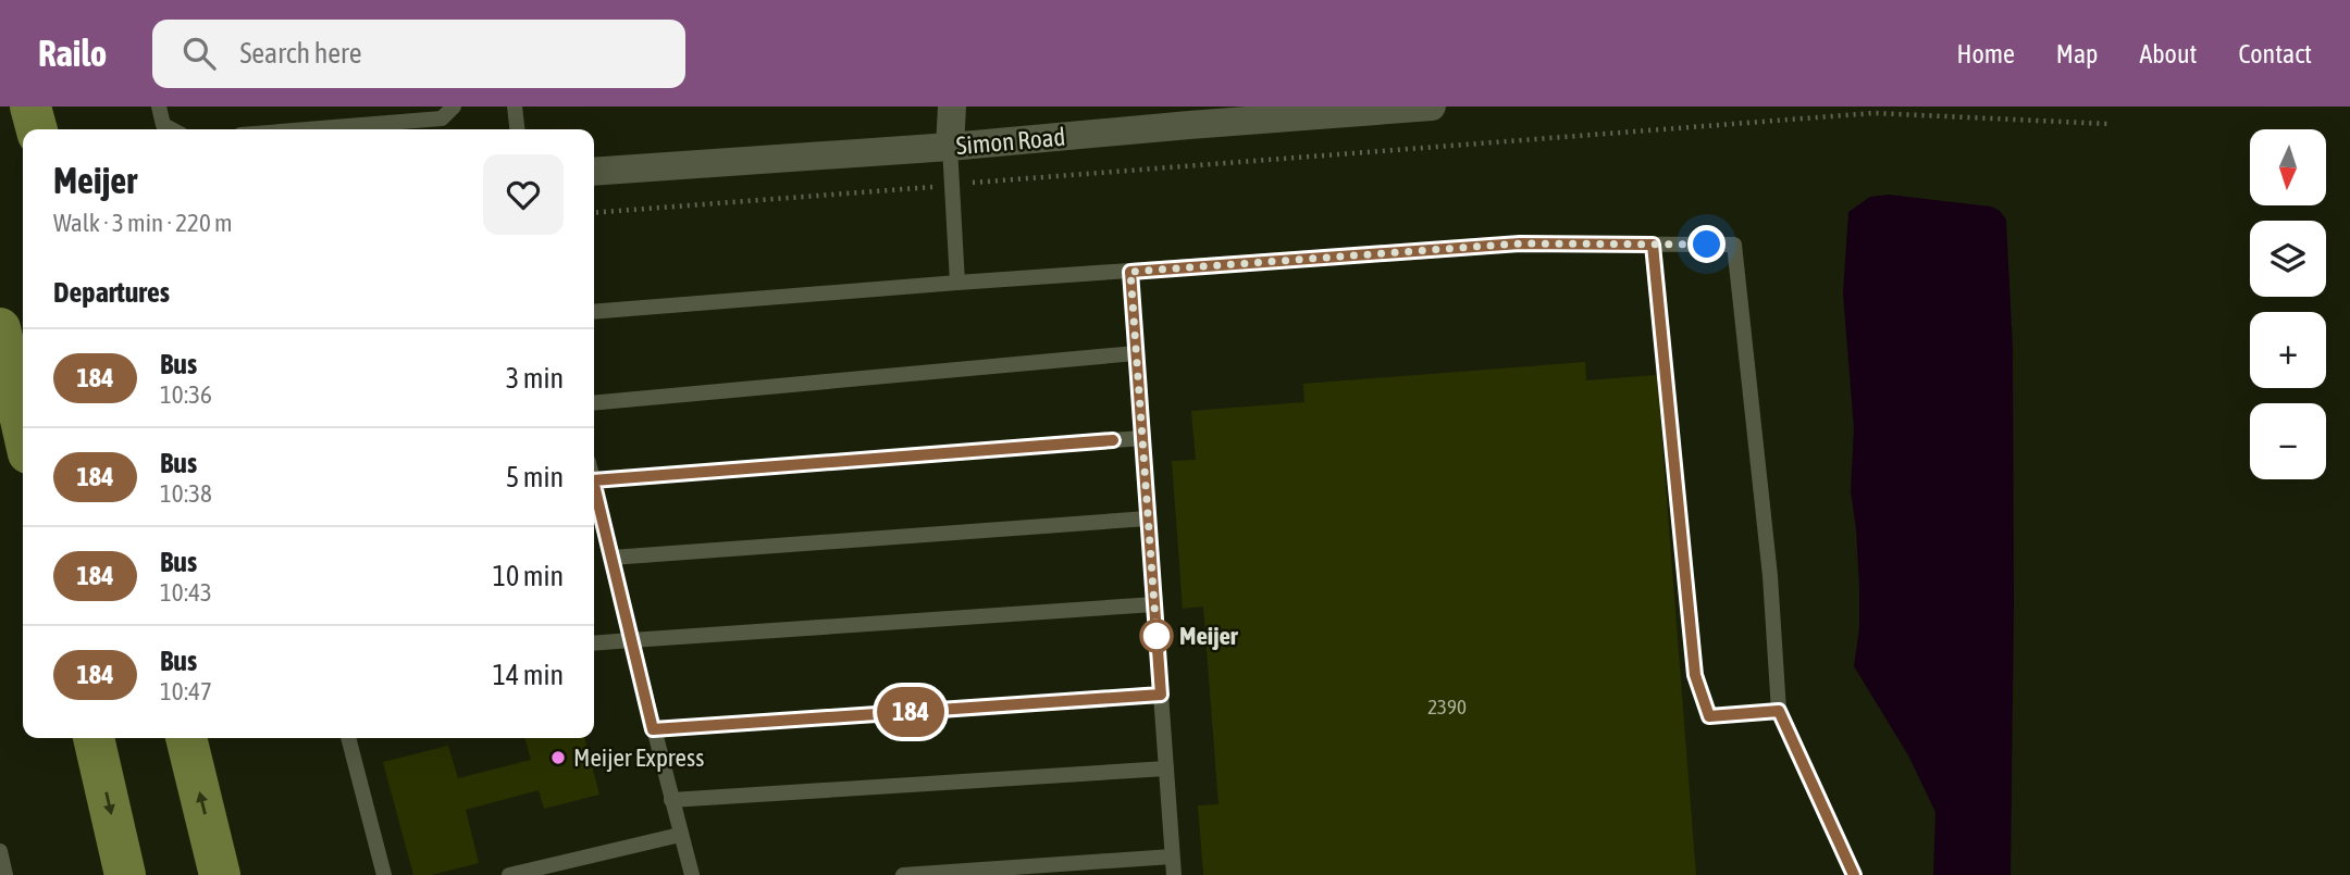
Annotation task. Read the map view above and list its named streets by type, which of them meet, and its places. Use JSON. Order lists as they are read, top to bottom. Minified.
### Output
{"streets":{"street":["Simon Road"]},"places":["Meijer","Meijer Express"],"lines":["bus line 184"],"house_numbers":["2390"],"north":"bottom","page":{"header":"Railo","search":"Search here","nav":["Home","Map","About","Contact"],"on_map":"184","map_buttons":["+","−"],"heading":[["Meijer","Walk · 3 min · 220 m"],"Departures"],"list":[{"mark":"184","name":"Bus","note":"10:36","value":"3 min"},{"mark":"184","name":"Bus","note":"10:38","value":"5 min"},{"mark":"184","name":"Bus","note":"10:43","value":"10 min"},{"mark":"184","name":"Bus","note":"10:47","value":"14 min"}]}}
